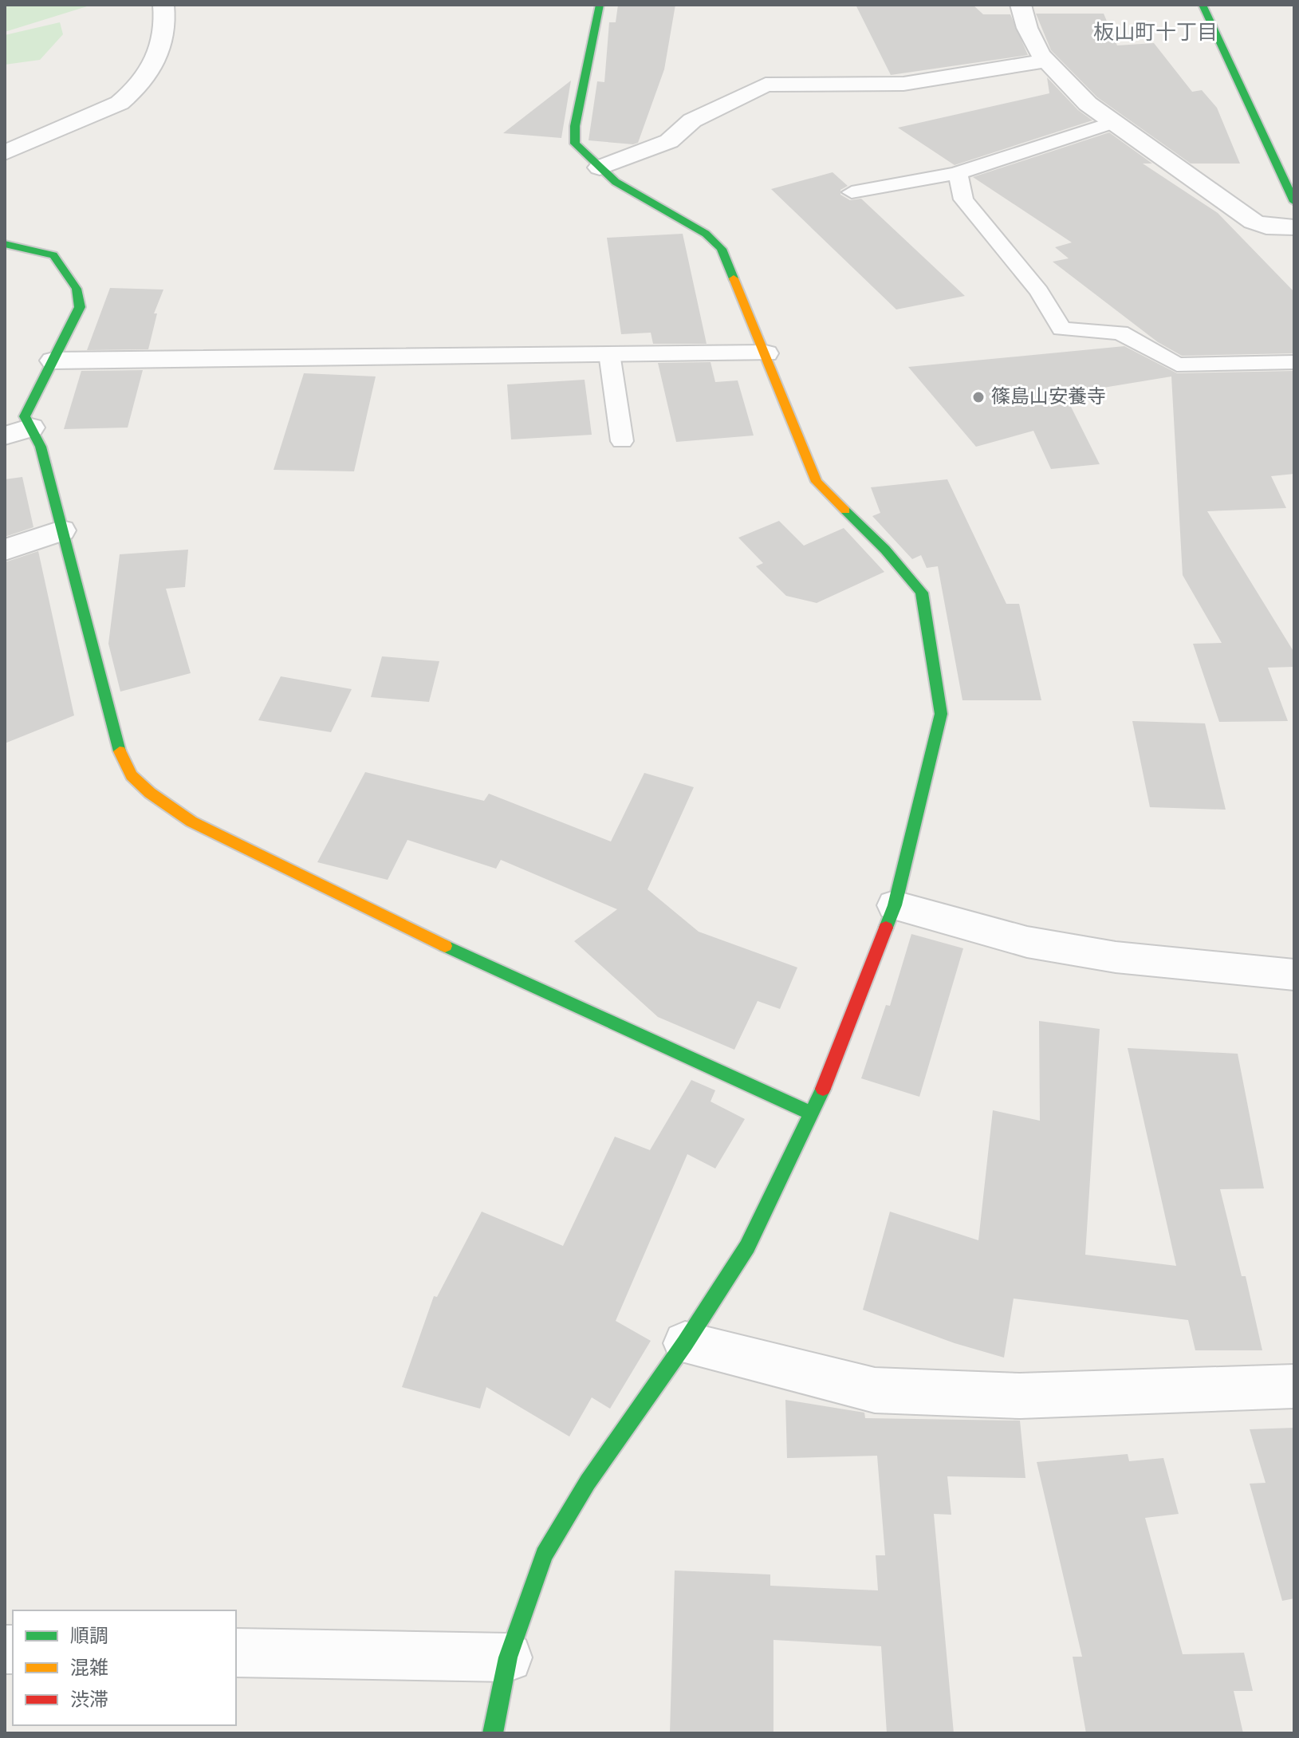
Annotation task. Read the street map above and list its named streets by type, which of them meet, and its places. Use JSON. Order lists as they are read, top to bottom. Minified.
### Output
{"districts":["板山町十丁目"],"places":["篠島山安養寺"],"legend":["順調","混雑","渋滞"]}
